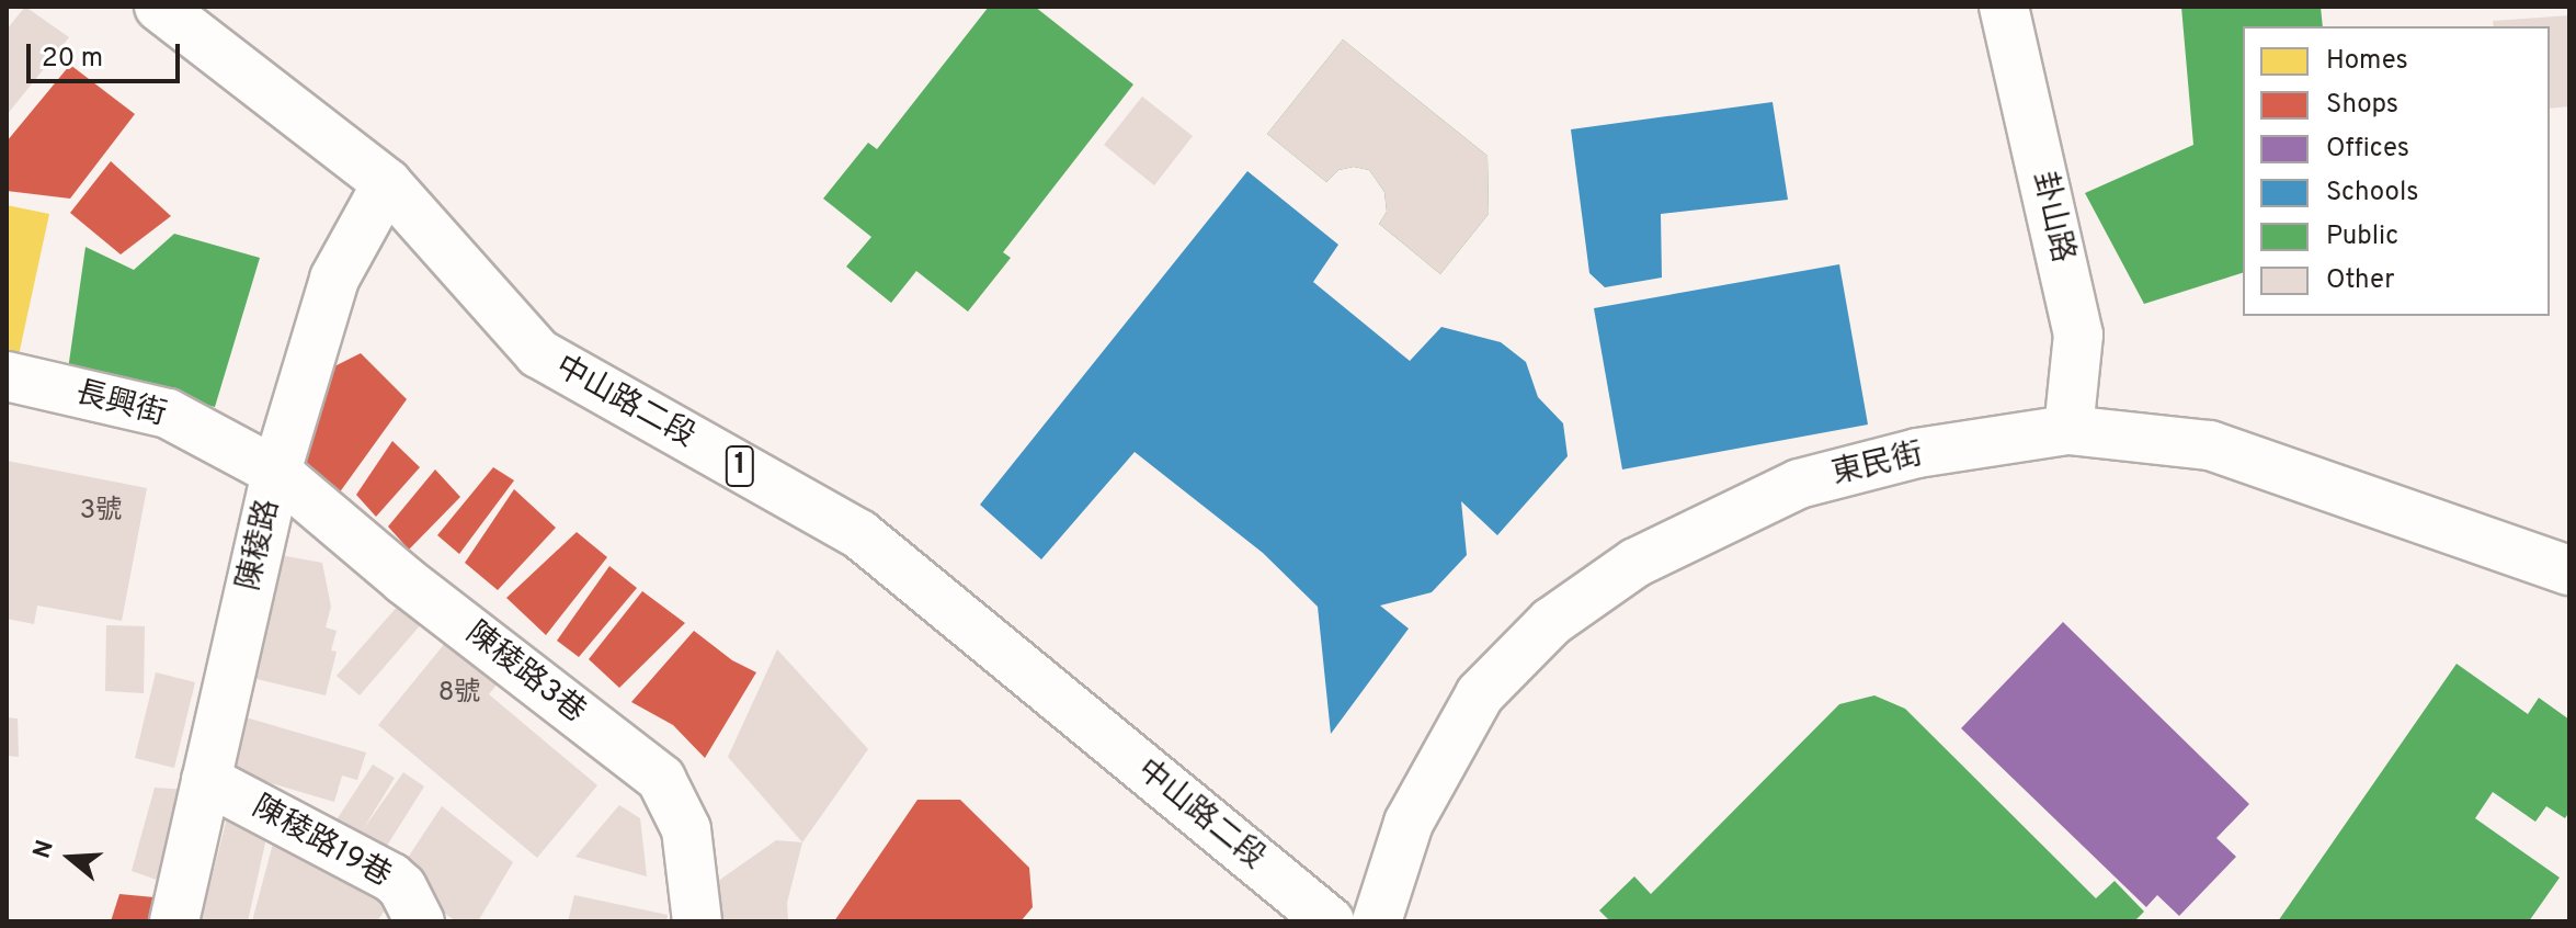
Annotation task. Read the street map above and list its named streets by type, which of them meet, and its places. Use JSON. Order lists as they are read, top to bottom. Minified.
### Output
{"streets":{"main road":["卦山路","中山路二段","長興街","東民街","1","陳稜路","陳稜路3巷","陳稜路19巷"]},"crossings":[["卦山路","東民街"],["中山路二段","陳稜路"],["長興街","陳稜路"],["長興街","陳稜路3巷"],["陳稜路","陳稜路3巷"],["陳稜路","陳稜路19巷"]],"house_numbers":["3號","8號"],"legend":["Homes","Shops","Offices","Schools","Public","Other"],"scale_bar":"20 m","north":"left"}
